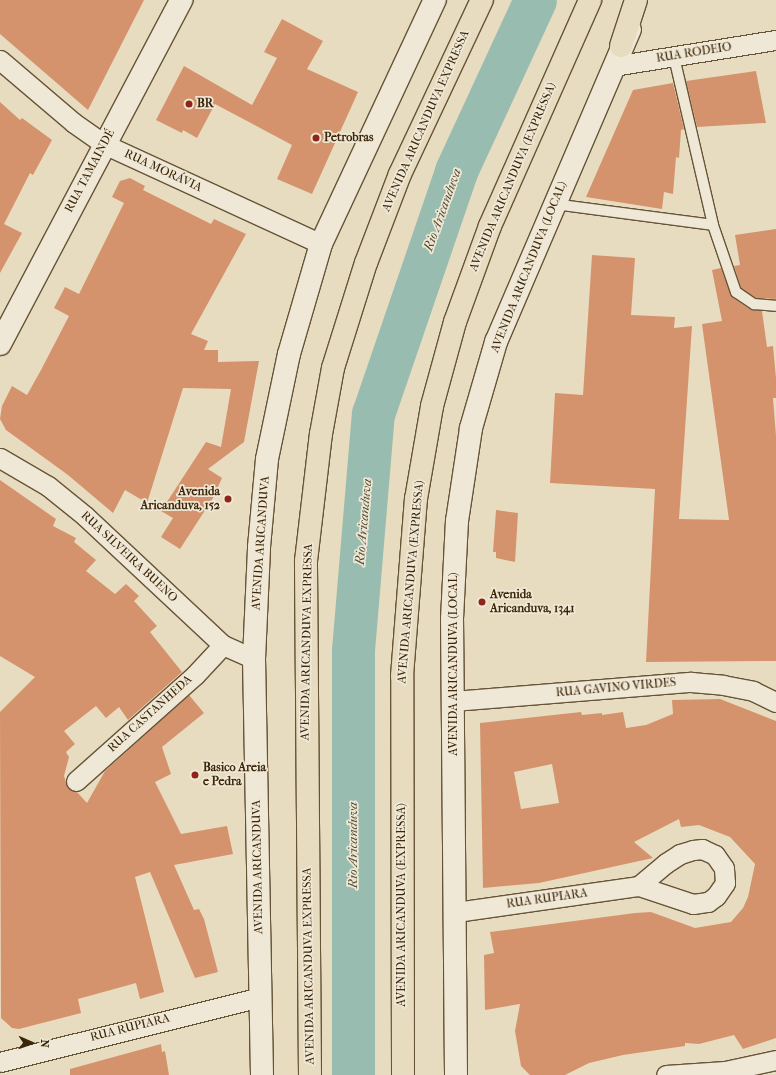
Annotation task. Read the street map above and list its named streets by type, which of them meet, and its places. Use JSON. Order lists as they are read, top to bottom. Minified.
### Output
{"streets":{"highway":["AVENIDA ARICANDUVA EXPRESSA","AVENIDA ARICANDUVA (EXPRESSA)"],"main road":["RUA TAMAINDÉ","AVENIDA ARICANDUVA (LOCAL)","AVENIDA ARICANDUVA"],"street":["RUA RODEIO","RUA MORÁVIA","RUA SILVEIRA BUENO","RUA GAVINO VIRDES","RUA CASTANHEDA","RUA RUPIARA"]},"crossings":[["RUA RODEIO","AVENIDA ARICANDUVA (LOCAL)"],["RUA TAMAINDÉ","RUA MORÁVIA"],["RUA MORÁVIA","AVENIDA ARICANDUVA"],["AVENIDA ARICANDUVA (LOCAL)","RUA GAVINO VIRDES"],["AVENIDA ARICANDUVA (LOCAL)","RUA RUPIARA"],["AVENIDA ARICANDUVA","RUA SILVEIRA BUENO"],["AVENIDA ARICANDUVA","RUA RUPIARA"],["RUA SILVEIRA BUENO","RUA CASTANHEDA"]],"water":["Rio Aricanduva"],"places":["BR","Petrobras","Avenida Aricanduva, 152","Avenida Aricanduva, 1341","Basico Areia e Pedra"],"north":"right"}
